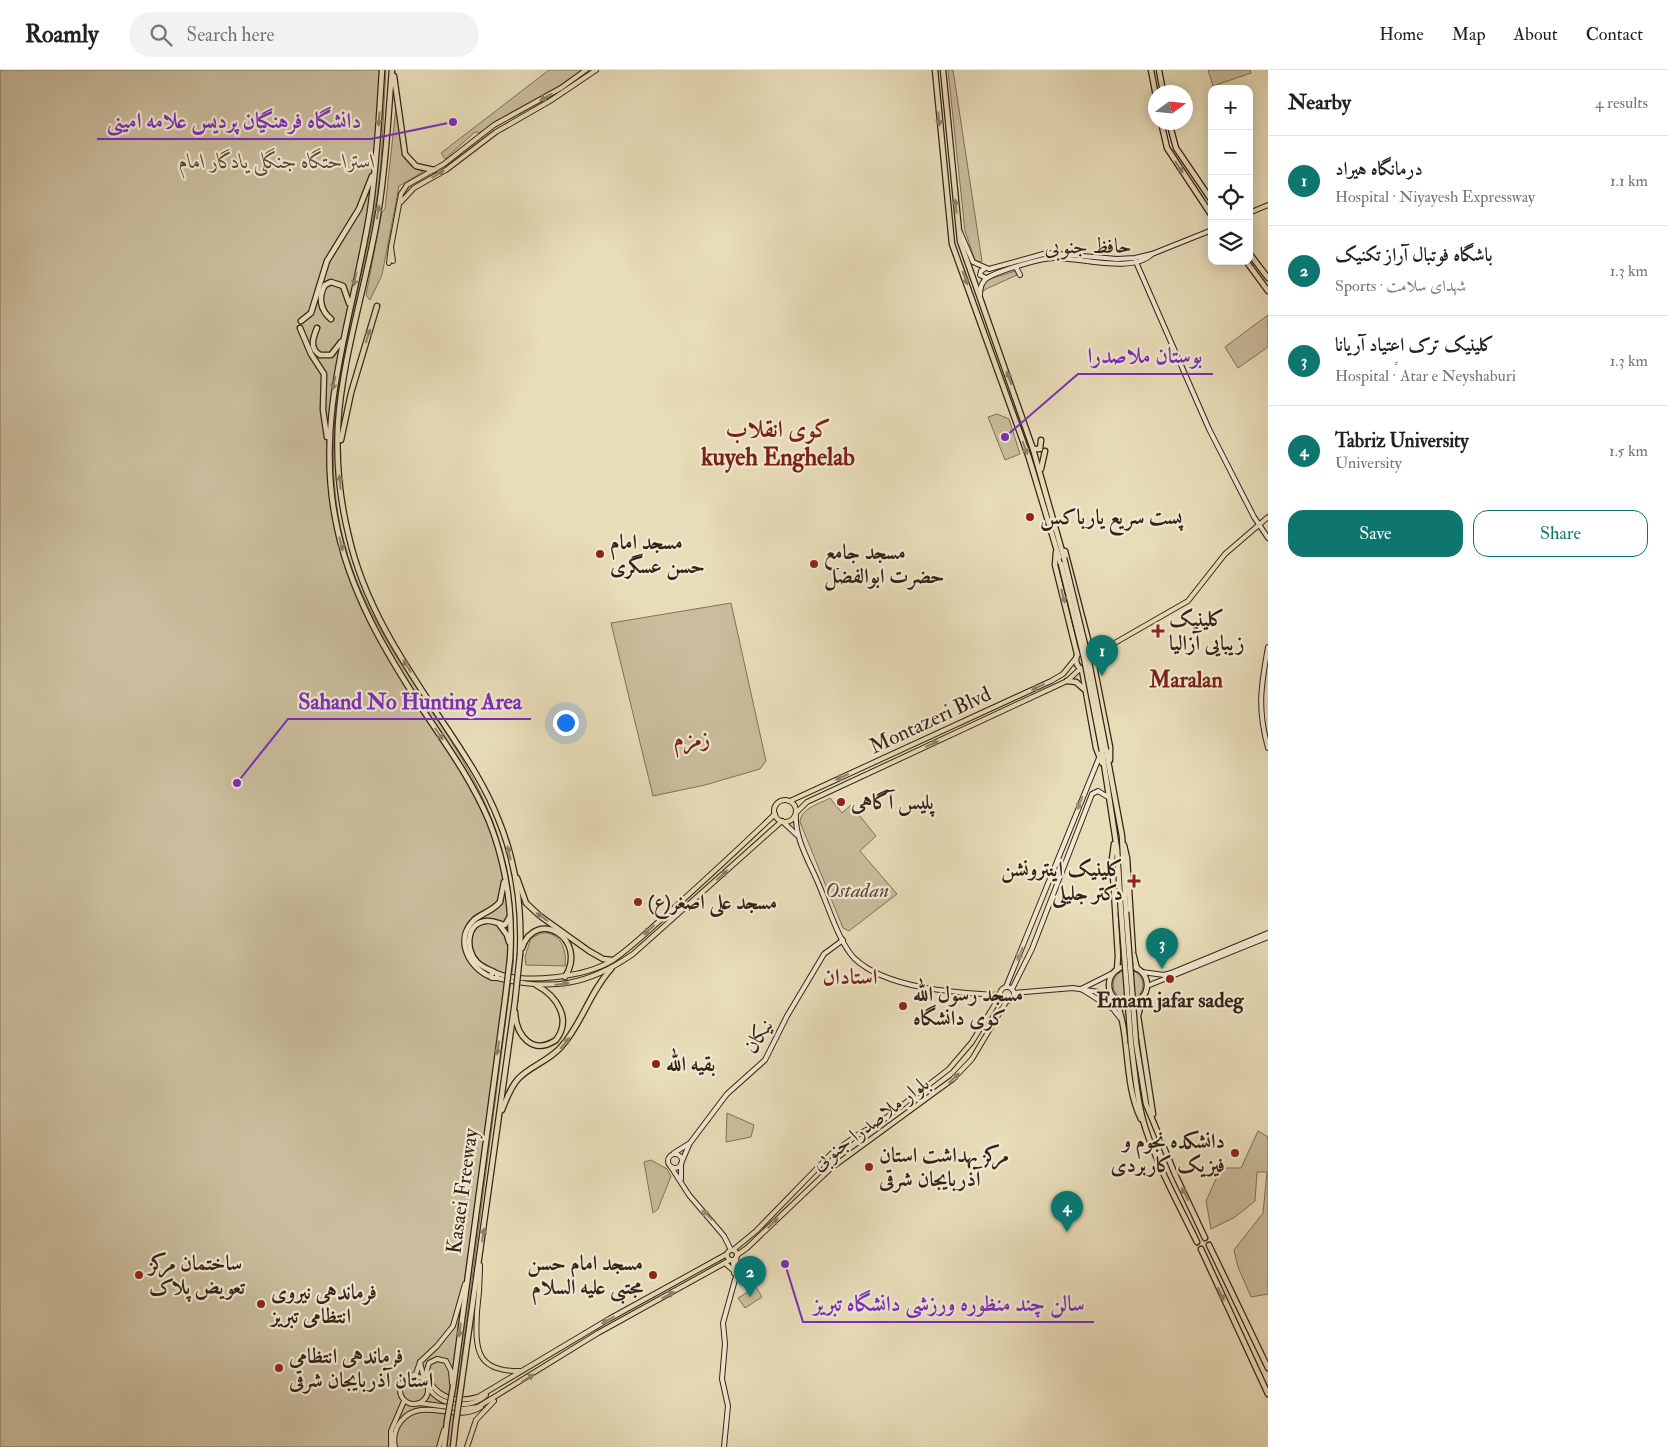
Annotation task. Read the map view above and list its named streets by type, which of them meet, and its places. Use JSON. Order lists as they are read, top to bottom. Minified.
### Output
{"streets":{"highway":["Kasaei Freeway"],"main road":["حافظ جنوبی","Montazeri Blvd","نیکان","بلوار ملاصدرا جنوبی"]},"districts":["کوی انقلاب kuyeh Enghelab","Maralan","زمزم","استادان"],"parks":["استراحتگاه جنگلی یادگار امام","Ostadan"],"places":{"other":["دانشگاه فرهنگیان پردیس علامه امینی","بوستان ملاصدرا","پست سریع یارباکس","مسجد امام حسن عسگری","مسجد جامع حضرت ابوالفضل","Sahand No Hunting Area","پلیس آگاهی","مسجد علی اصغر(ع)","Emam jafar sadeg","مسجد رسول الله کوی دانشگاه","بقیه الله","دانشکده نجوم و فیزیک کاربردی","مرکز بهداشت استان آذربایجان شرقی","سالن چند منظوره ورزشی دانشگاه تبریز","ساختمان مرکز تعویض پلاک","مسجد امام حسن مجتبی علیه السلام","فرماندهی نیروی انتظامی تبریز","فرماندهی انتظامی استان آذربایجان شرقی"],"health":["کلینیک زیبایی آزالیا","کلینیک اینترونشن دکتر جلیلی"]},"north":"right","page":{"header":"Roamly","search":"Search here","nav":["Home","Map","About","Contact"],"heading":["Nearby","4 results"],"map_buttons":["+","−"],"list":[{"mark":"1","name":"درمانگاه هیراد","note":"Hospital · Niyayesh Expressway","value":"1.1 km"},{"mark":"2","name":"باشگاه فوتبال آراز تکنیک","note":"Sports · شهدای سلامت","value":"1.3 km"},{"mark":"3","name":"کلینیک ترک اعتیاد آریانا","note":"Hospital · ََAtar e Neyshaburi","value":"1.3 km"},{"mark":"4","name":"Tabriz University","note":"University","value":"1.5 km"}],"buttons":["Save","Share"],"pins":["1","3","4","2"]}}
